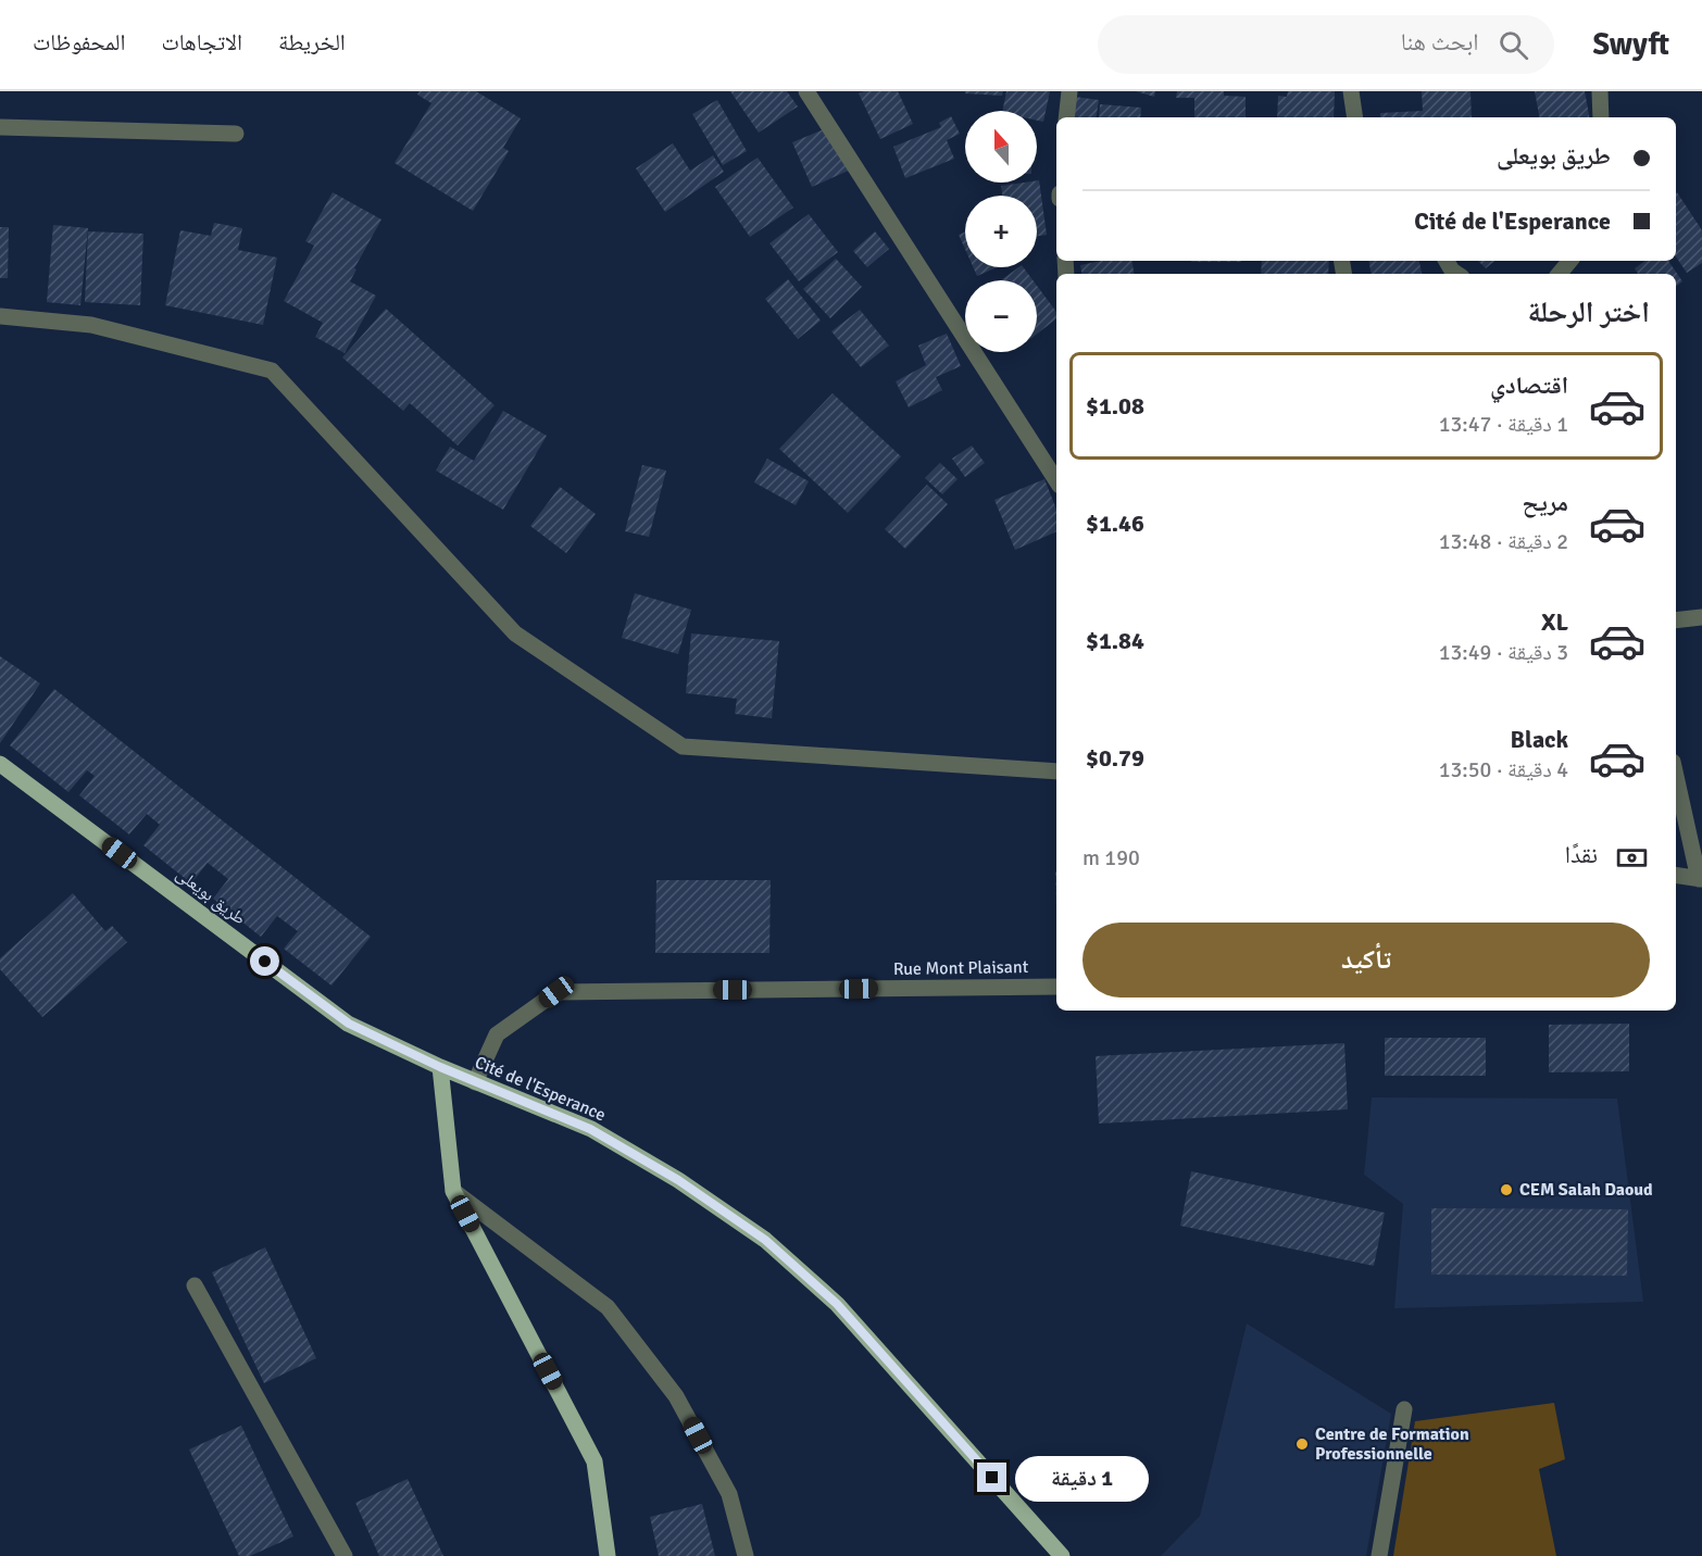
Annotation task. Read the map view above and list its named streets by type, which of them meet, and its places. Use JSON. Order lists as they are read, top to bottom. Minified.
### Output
{"streets":{"main road":["طريق بويعلى","Cité de l'Esperance"],"street":["Rue Mont Plaisant"]},"crossings":[["طريق بويعلى","Cité de l'Esperance"],["Rue Mont Plaisant","Cité de l'Esperance"]],"places":["CEM Salah Daoud","Centre de Formation Professionnelle"],"north":"top","page":{"header":"Swyft","search":"ابحث هنا","nav":["الخريطة","الاتجاهات","المحفوظات"],"map_buttons":["+","−"],"banner":["طريق بويعلى","Cité de l'Esperance"],"heading":"اختر الرحلة","list":[{"name":"اقتصادي","note":"1 دقيقة · 13:47","value":"$1.08"},{"name":"مريح","note":"2 دقيقة · 13:48","value":"$1.46"},{"name":"XL","note":"3 دقيقة · 13:49","value":"$1.84"},{"name":"Black","note":"4 دقيقة · 13:50","value":"$0.79"}],"pay":["نقدًا","190 m"],"buttons":"تأكيد","bubble":"1 دقيقة"}}
